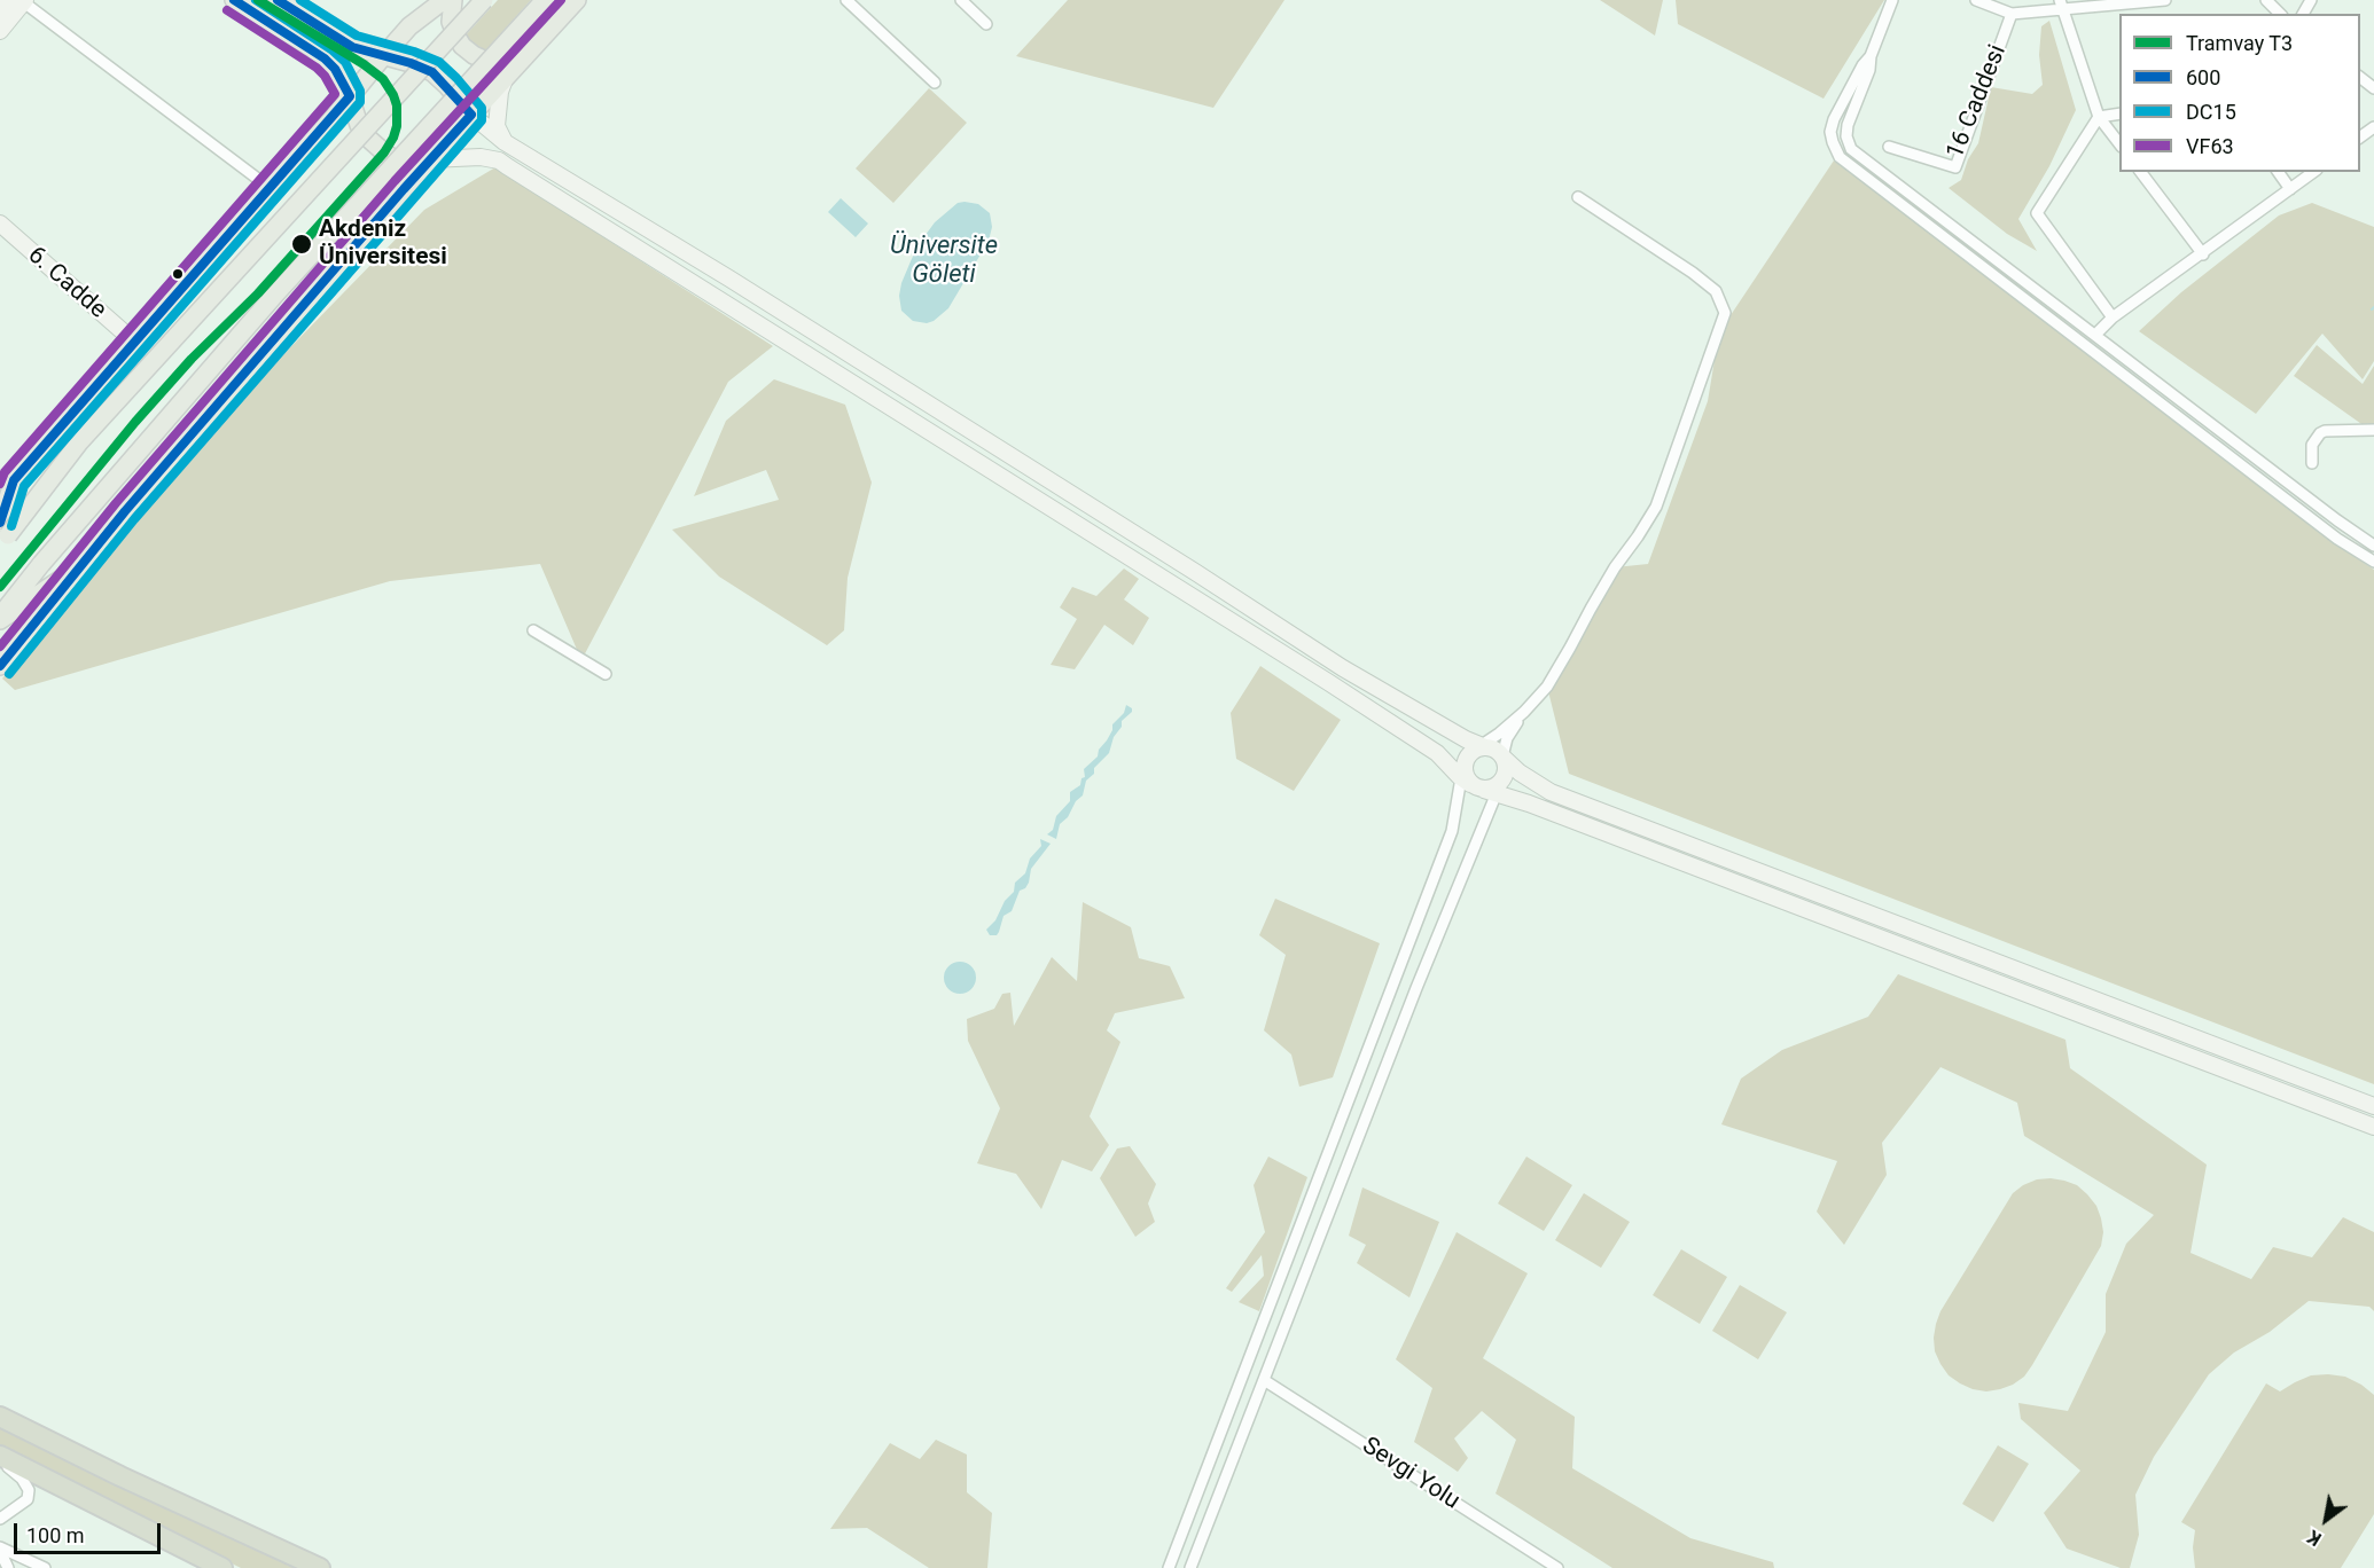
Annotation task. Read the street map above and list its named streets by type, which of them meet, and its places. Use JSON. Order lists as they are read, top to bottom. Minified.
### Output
{"streets":{"street":["16 Caddesi","6. Cadde","Sevgi Yolu"]},"water":["Üniversite Göleti"],"places":["Akdeniz Üniversitesi"],"lines":["tram line T3","transit line 600","transit line DC15","transit line VF63"],"legend":["Tramvay T3","600","DC15","VF63"],"scale_bar":"100 m","north":"bottom left"}
